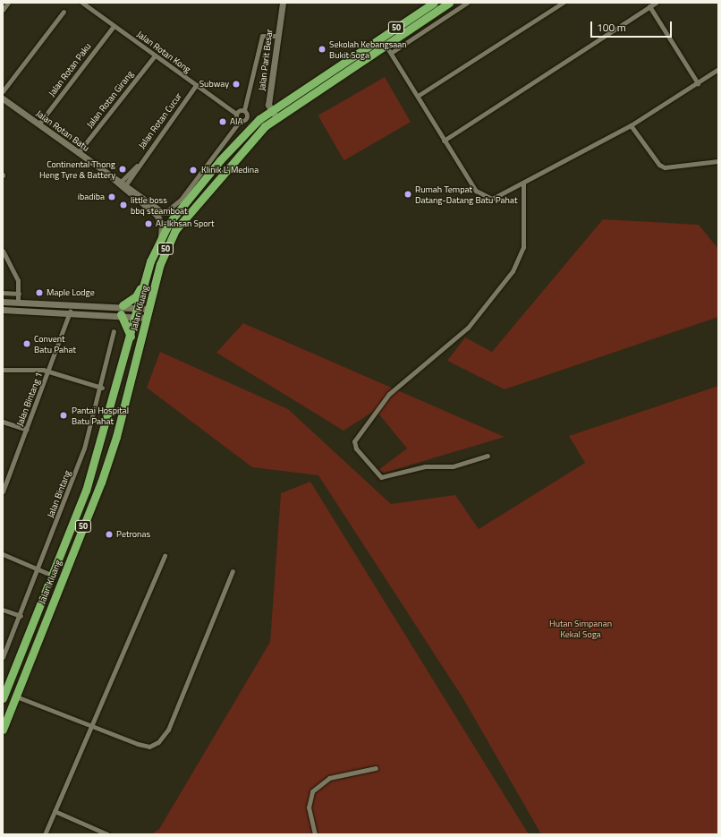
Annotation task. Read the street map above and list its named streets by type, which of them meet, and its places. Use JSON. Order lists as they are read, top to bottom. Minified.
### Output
{"streets":{"highway":["50","Jalan Kluang"],"street":["Jalan Rotan Kong","Jalan Parit Besar","Jalan Rotan Paku","Jalan Rotan Girang","Jalan Rotan Cucur","Jalan Rotan Batu","Jalan Bintang 1","Jalan Bintang"]},"crossings":[["Jalan Rotan Kong","Jalan Rotan Paku"],["Jalan Rotan Kong","Jalan Rotan Girang"],["Jalan Rotan Kong","Jalan Rotan Cucur"],["Jalan Parit Besar","Jalan Kluang"],["Jalan Rotan Paku","Jalan Rotan Batu"],["Jalan Rotan Girang","Jalan Rotan Batu"],["Jalan Rotan Cucur","Jalan Rotan Batu"],["Jalan Rotan Batu","Jalan Kluang"]],"parks":["Hutan Simpanan Kekal Soga"],"places":["Sekolah Kebangsaan Bukit Soga","Subway","AIA","Continental Thong Heng Tyre & Battery","Klinik L' Medina","Rumah Tempat Datang-Datang Batu Pahat","ibadiba","little boss bbq steamboat","Al-Ikhsan Sport","Maple Lodge","Convent Batu Pahat","Pantai Hospital Batu Pahat","Petronas"],"scale_bar":"100 m"}
